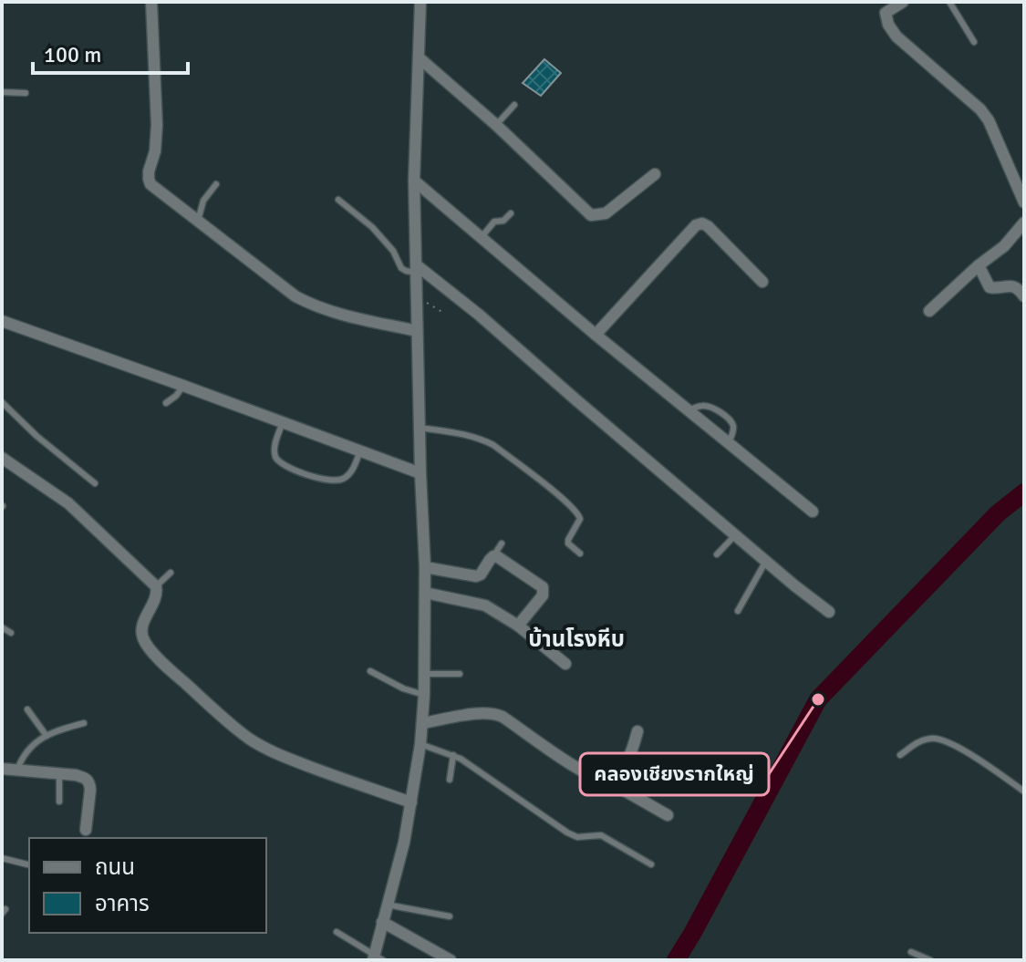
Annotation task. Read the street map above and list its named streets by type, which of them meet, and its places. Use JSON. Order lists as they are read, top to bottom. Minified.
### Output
{"districts":["บ้านโรงหีบ"],"places":["คลองเชียงรากใหญ่"],"legend":["ถนน","อาคาร"],"scale_bar":"100 m"}
